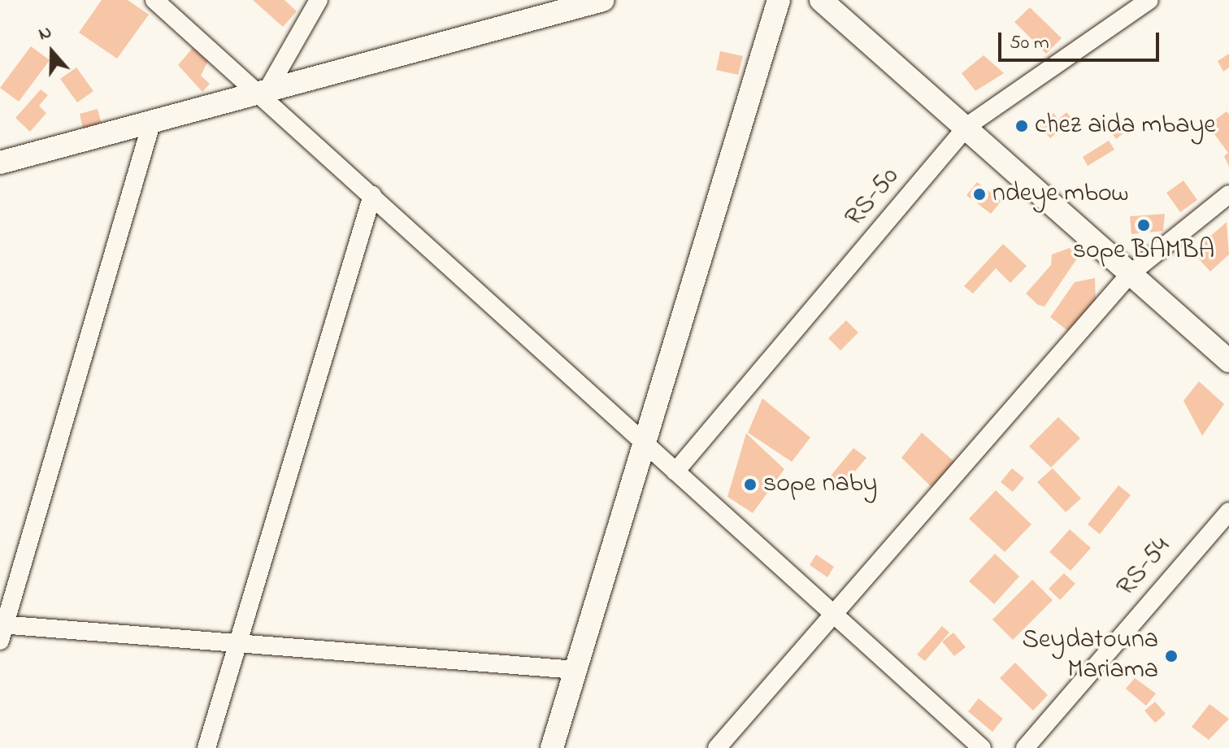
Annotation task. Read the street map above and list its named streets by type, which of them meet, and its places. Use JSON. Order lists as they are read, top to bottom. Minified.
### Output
{"streets":{"street":["RS-50","RS-54"]},"places":["chez aida mbaye","ndeye mbow","sope BAMBA","sope naby","Seydatouna Mariama"],"scale_bar":"50 m","north":"top"}
